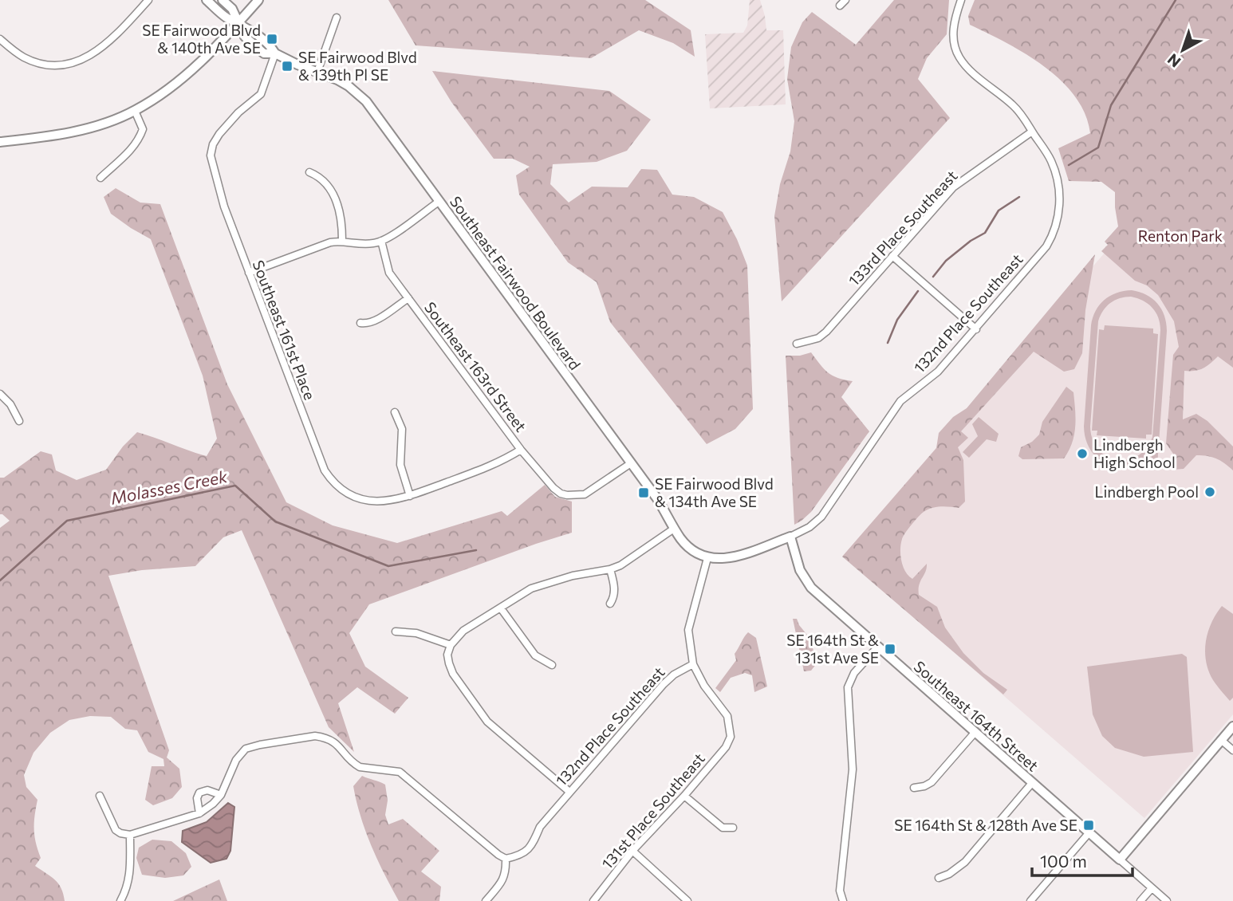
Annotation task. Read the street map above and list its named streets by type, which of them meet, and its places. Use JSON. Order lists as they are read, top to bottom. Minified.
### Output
{"streets":{"street":["133rd Place Southeast","Southeast Fairwood Boulevard","132nd Place Southeast","Southeast 161st Place","Southeast 163rd Street","Southeast 164th Street","131st Place Southeast"]},"crossings":[["133rd Place Southeast","132nd Place Southeast"],["Southeast Fairwood Boulevard","132nd Place Southeast"],["Southeast Fairwood Boulevard","Southeast 161st Place"],["Southeast Fairwood Boulevard","Southeast 163rd Street"],["132nd Place Southeast","Southeast 164th Street"],["132nd Place Southeast","131st Place Southeast"]],"water":["Molasses Creek"],"parks":["Renton Park"],"places":{"transit":["SE Fairwood Blvd & 140th Ave SE","SE Fairwood Blvd & 139th Pl SE","SE Fairwood Blvd & 134th Ave SE","SE 164th St & 131st Ave SE","SE 164th St & 128th Ave SE"],"other":["Lindbergh High School","Lindbergh Pool"]},"scale_bar":"100 m","north":"bottom left"}
